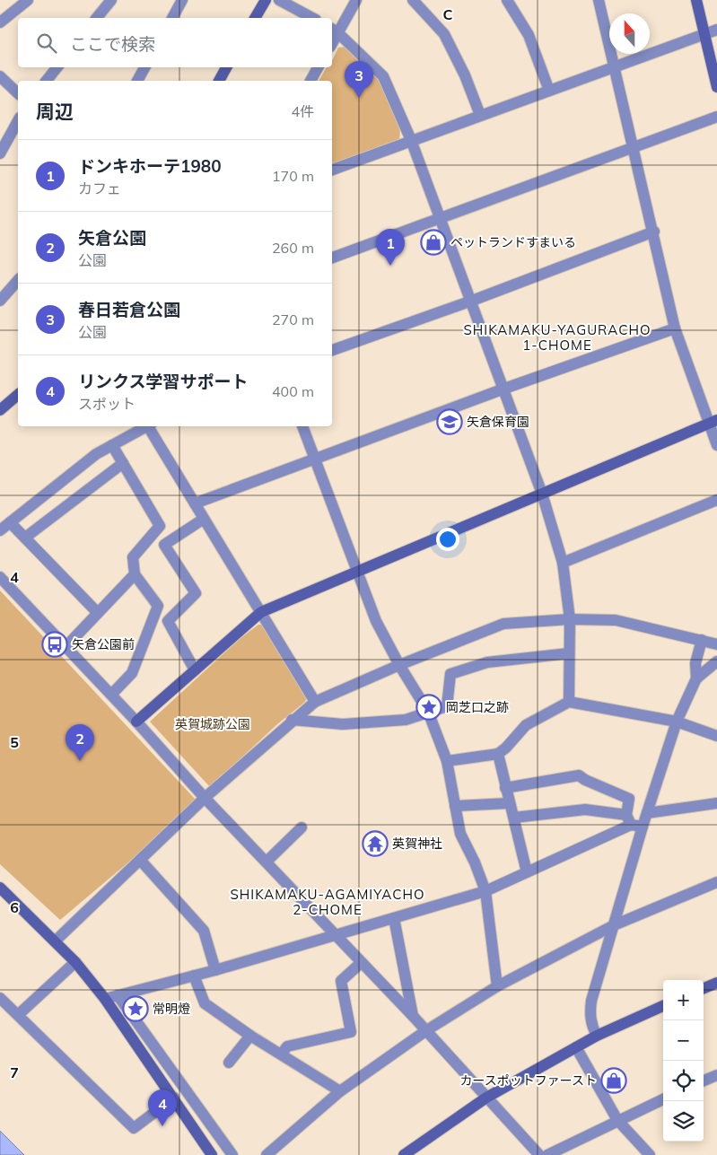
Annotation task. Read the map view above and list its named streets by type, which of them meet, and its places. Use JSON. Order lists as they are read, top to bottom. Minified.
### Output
{"districts":["SHIKAMAKU-YAGURACHO 1-CHOME","SHIKAMAKU-AGAMIYACHO 2-CHOME"],"parks":["英賀城跡公園"],"places":{"shop":["ペットランドすまいる","カースポットファースト"],"school or university":["矢倉保育園"],"bus stop":["矢倉公園前"],"place":["岡芝口之跡","常明燈"],"temple":["英賀神社"]},"north":"top","page":{"search":"ここで検索","pins":["3","1","2","4"],"heading":["周辺","4件"],"list":[{"mark":"1","name":"ドンキホーテ1980","note":"カフェ","value":"170 m"},{"mark":"2","name":"矢倉公園","note":"公園","value":"260 m"},{"mark":"3","name":"春日若倉公園","note":"公園","value":"270 m"},{"mark":"4","name":"リンクス学習サポート","note":"スポット","value":"400 m"}],"map_buttons":["+","−"]},"grid":{"columns":["C"],"rows":["4","5","6","7"]}}
